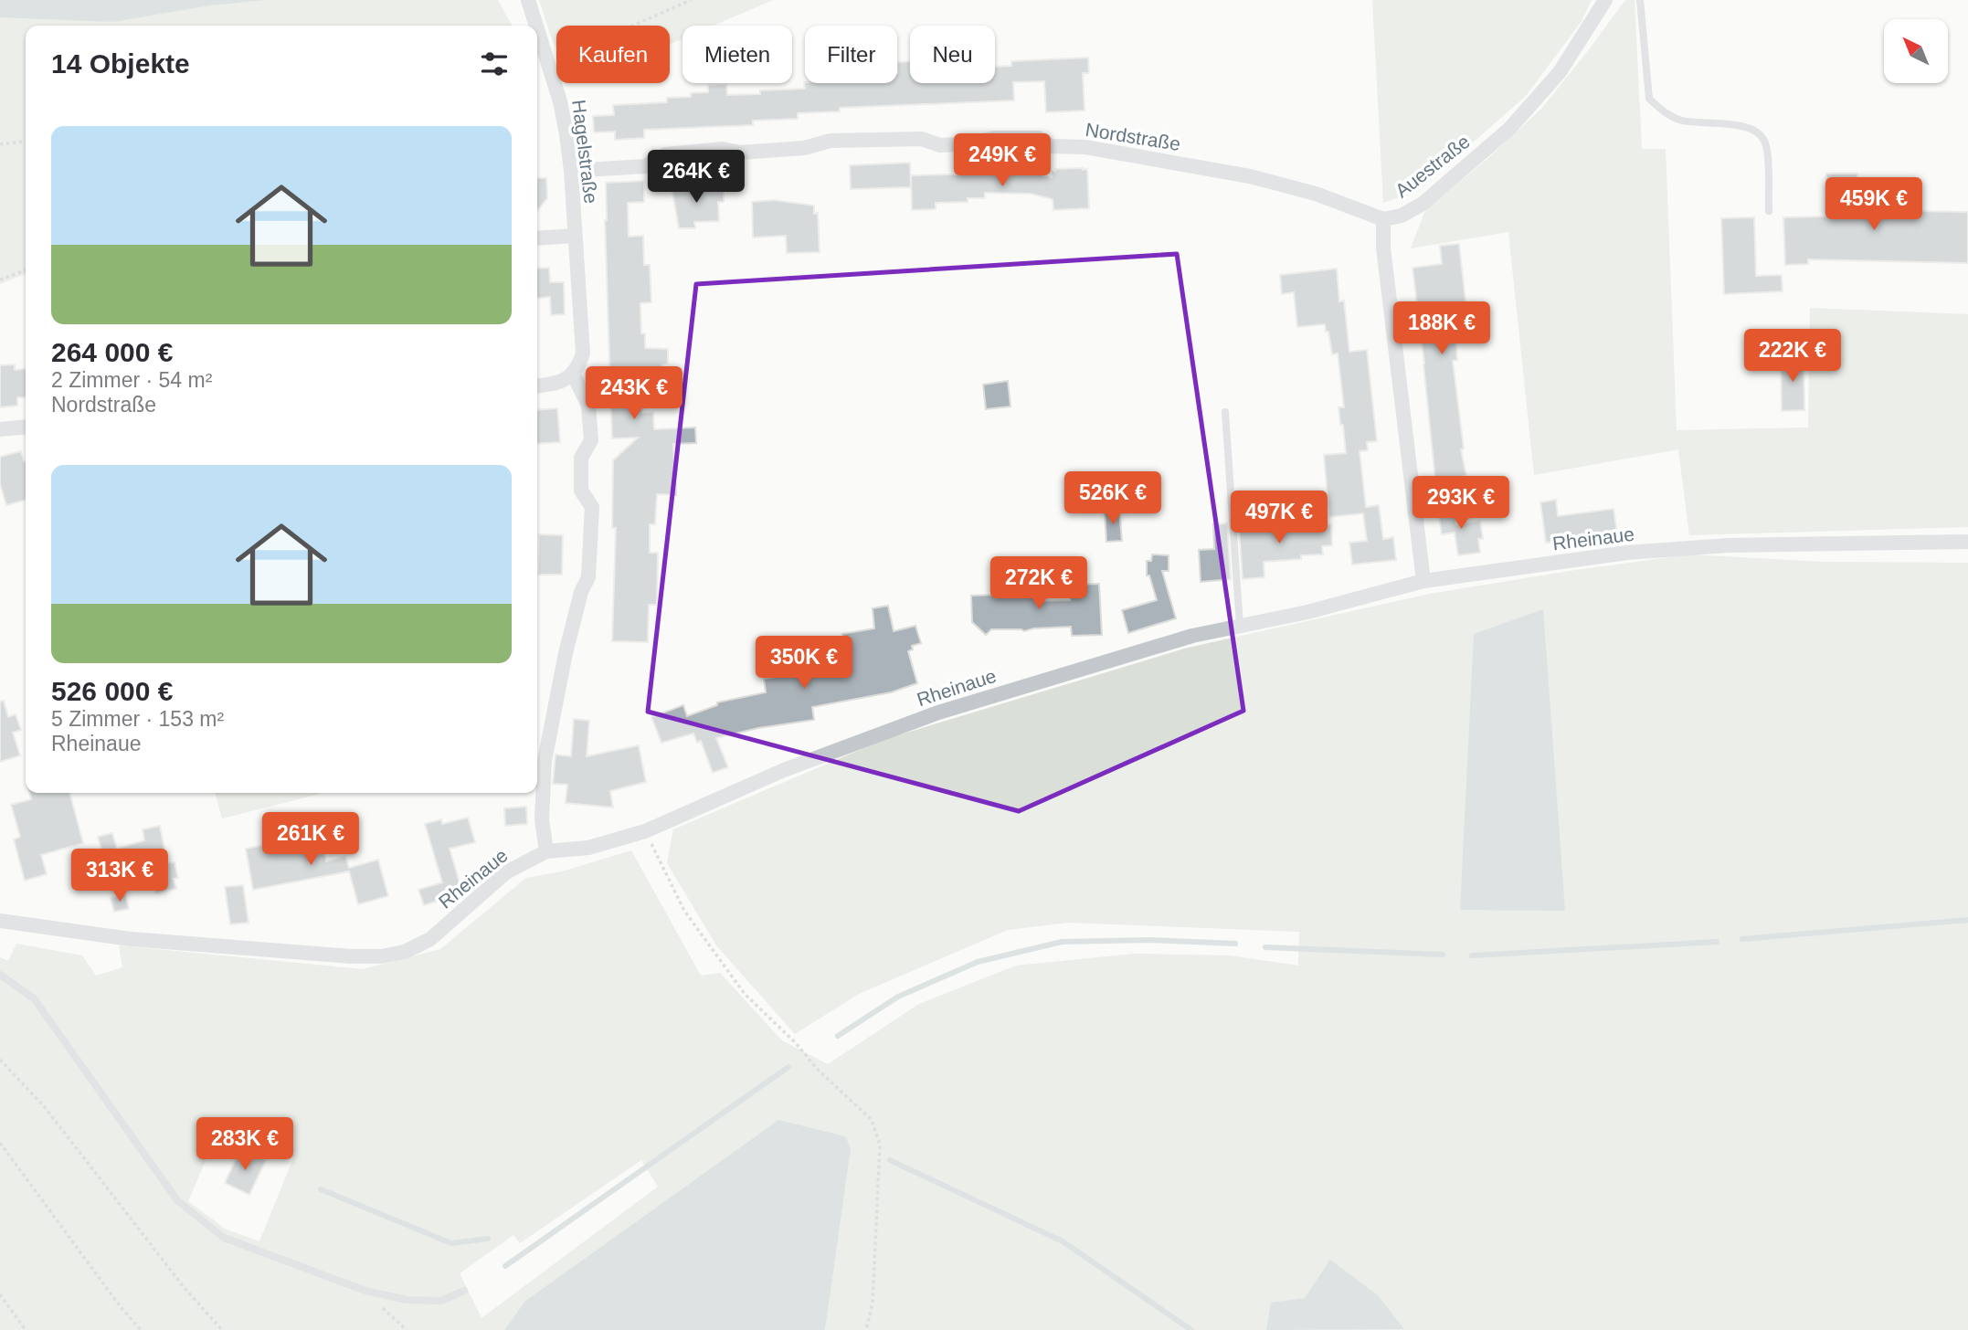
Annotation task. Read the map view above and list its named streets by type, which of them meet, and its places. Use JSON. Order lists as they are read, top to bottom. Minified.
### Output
{"streets":{"street":["Nordstraße","Hagelstraße","Auestraße","Rheinaue"]},"crossings":[["Nordstraße","Hagelstraße"],["Nordstraße","Auestraße"],["Auestraße","Rheinaue"]],"north":"top left","page":{"chip":["Kaufen","Mieten","Filter","Neu"],"heading":"14 Objekte","list":[{"name":"264 000 €","note":"2 Zimmer · 54 m² · Nordstraße"},{"name":"526 000 €","note":"5 Zimmer · 153 m² · Rheinaue"}],"price":["249K €","264K €","459K €","188K €","222K €","243K €","526K €","293K €","497K €","272K €","350K €","261K €","313K €","283K €"]}}
